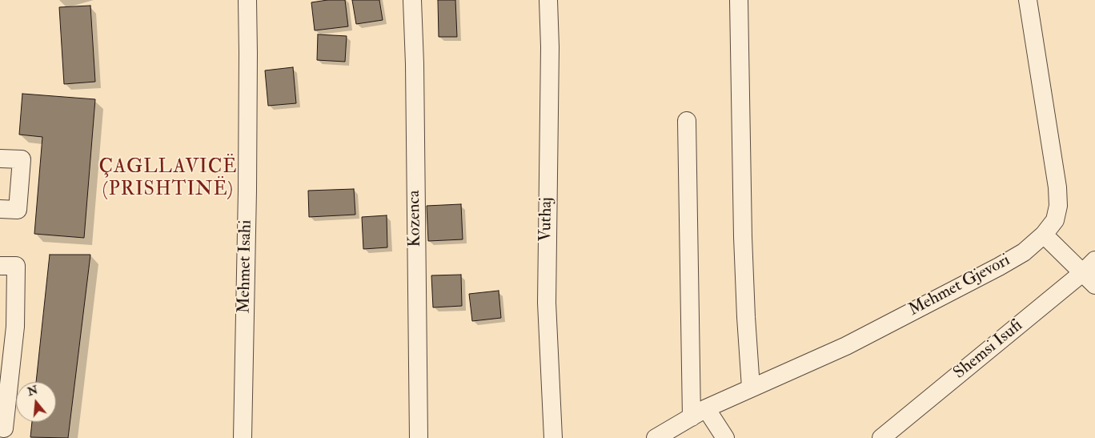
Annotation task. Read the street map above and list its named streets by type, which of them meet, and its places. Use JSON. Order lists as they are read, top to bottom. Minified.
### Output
{"streets":{"street":["Kozenca","Vuthaj","Mehmet Isahi","Mehmet Gjevori","Shemsi Isufi"]},"districts":["ÇAGLLAVICË (PRISHTINË)"],"north":"top"}
